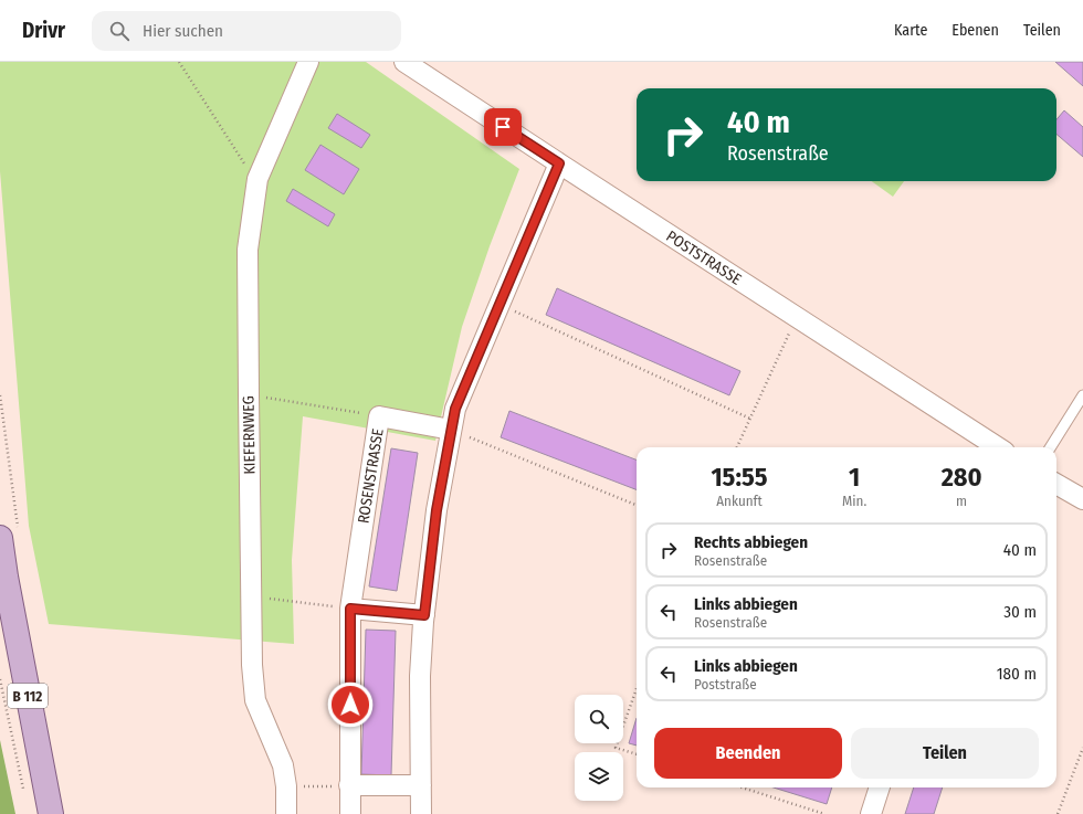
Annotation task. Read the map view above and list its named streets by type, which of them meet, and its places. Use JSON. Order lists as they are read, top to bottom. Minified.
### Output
{"streets":{"main road":["B 112"],"street":["POSTSTRASSE","KIEFERNWEG","ROSENSTRASSE"]},"page":{"header":"Drivr","search":"Hier suchen","nav":["Karte","Ebenen","Teilen"],"turn":["40 m","Rosenstraße"],"eta":["15:55","Ankunft","1","Min.","280","m"],"list":[{"name":"Rechts abbiegen","note":"Rosenstraße","value":"40 m"},{"name":"Links abbiegen","note":"Rosenstraße","value":"30 m"},{"name":"Links abbiegen","note":"Poststraße","value":"180 m"}],"buttons":["Beenden","Teilen"]}}
